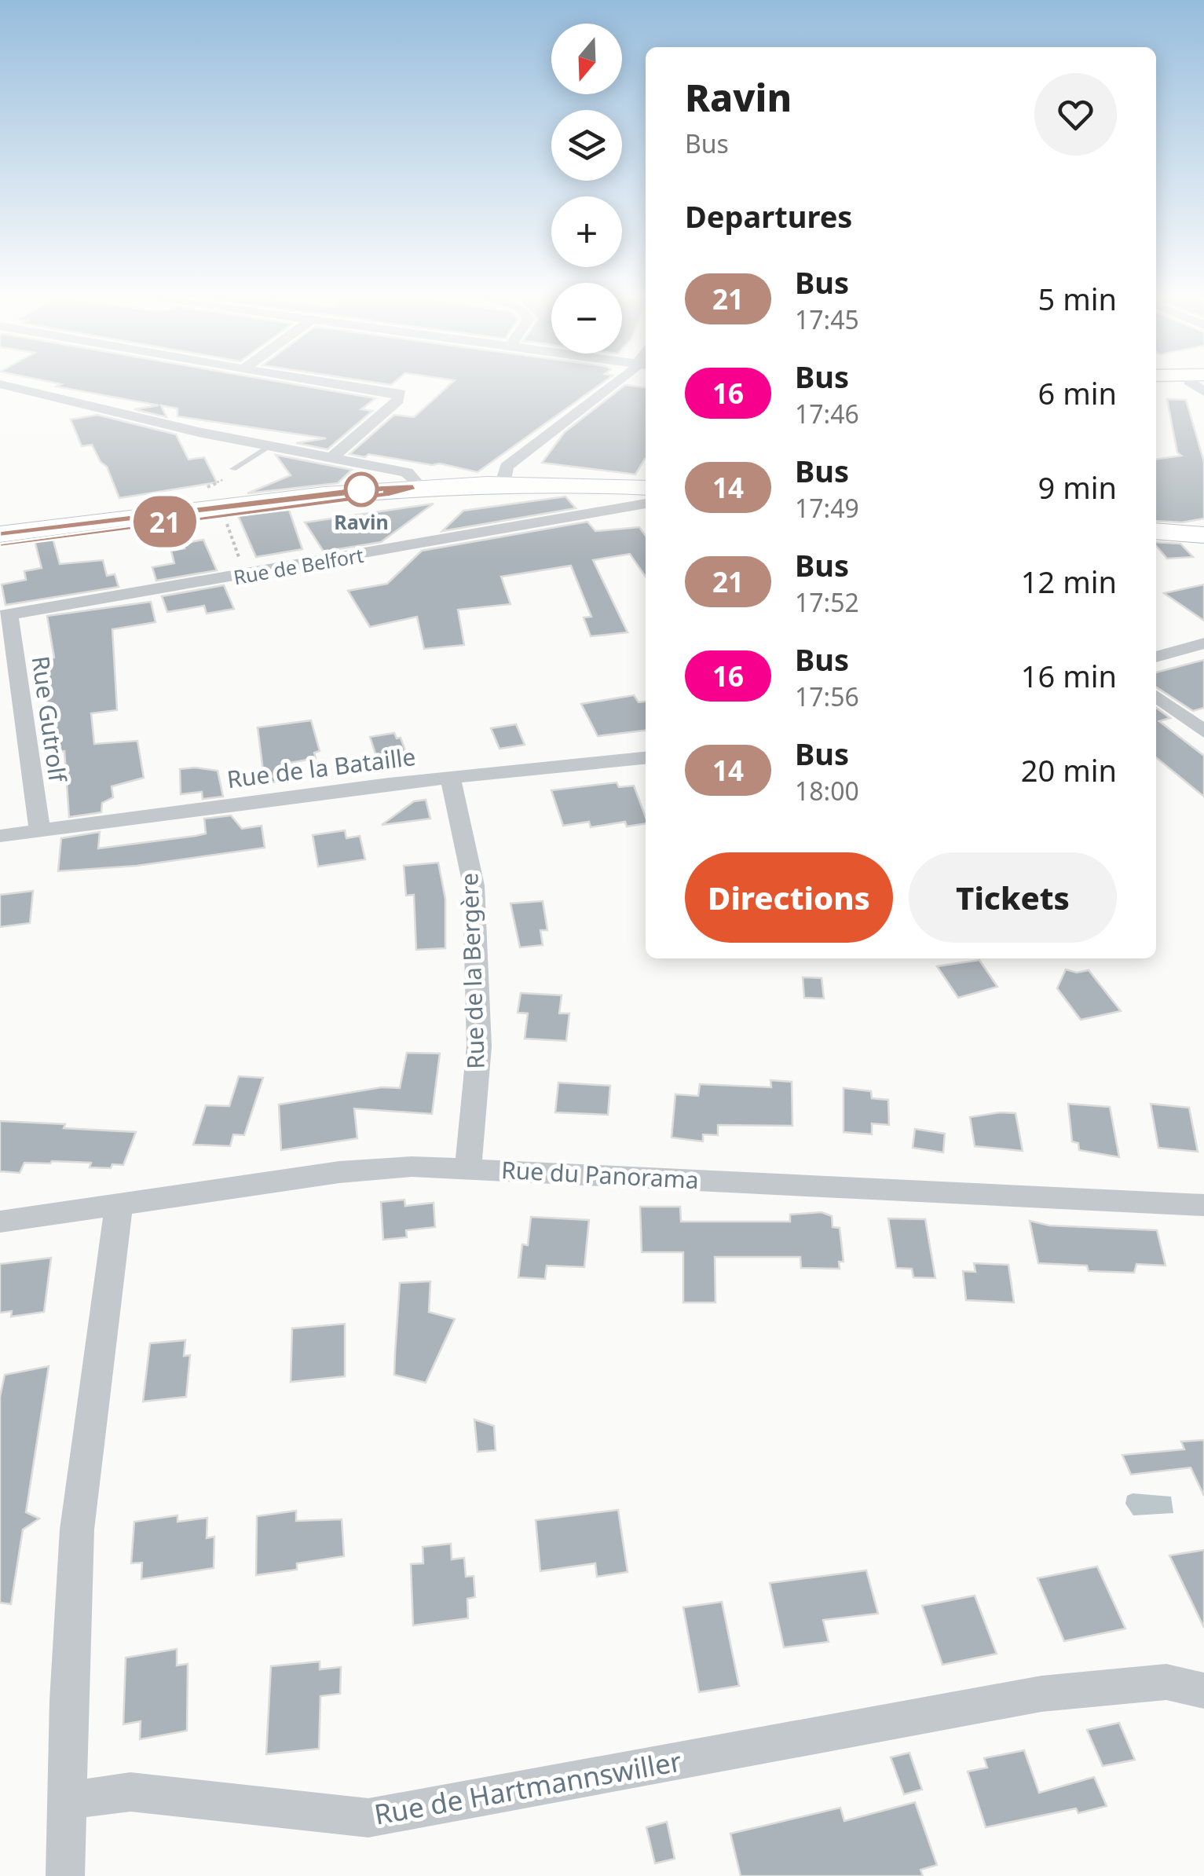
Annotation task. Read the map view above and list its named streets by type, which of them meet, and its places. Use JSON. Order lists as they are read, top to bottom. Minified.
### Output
{"streets":{"main road":["Rue de Belfort"],"street":["Rue Gutrolf","Rue de la Bataille","Rue de la Bergère","Rue du Panorama","Rue de Hartmannswiller"]},"crossings":[["Rue de Belfort","Rue Gutrolf"],["Rue Gutrolf","Rue de la Bataille"],["Rue de la Bataille","Rue de la Bergère"],["Rue de la Bergère","Rue du Panorama"]],"places":["Ravin"],"lines":["bus line 21"],"north":"bottom","page":{"on_map":"21","map_buttons":["+","−"],"heading":[["Ravin","Bus"],"Departures"],"list":[{"mark":"21","name":"Bus","note":"17:45","value":"5 min"},{"mark":"16","name":"Bus","note":"17:46","value":"6 min"},{"mark":"14","name":"Bus","note":"17:49","value":"9 min"},{"mark":"21","name":"Bus","note":"17:52","value":"12 min"},{"mark":"16","name":"Bus","note":"17:56","value":"16 min"},{"mark":"14","name":"Bus","note":"18:00","value":"20 min"}],"buttons":["Directions","Tickets"]}}
